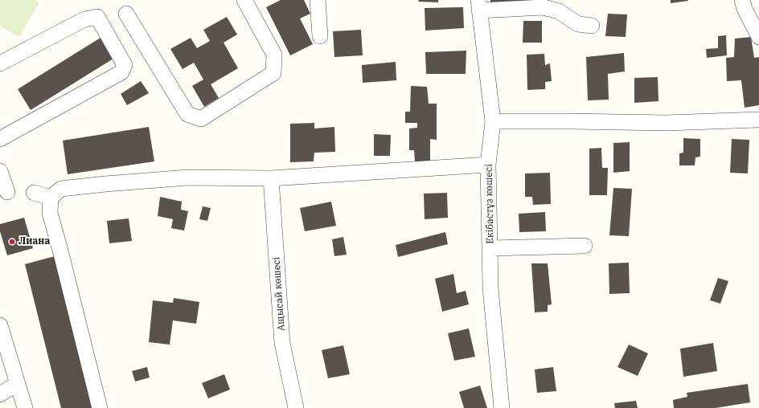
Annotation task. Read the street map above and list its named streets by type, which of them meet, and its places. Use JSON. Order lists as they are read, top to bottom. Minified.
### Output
{"streets":{"street":["Екібастұз көшесі","Ащысай көшесі"]},"places":["Лиана"]}
